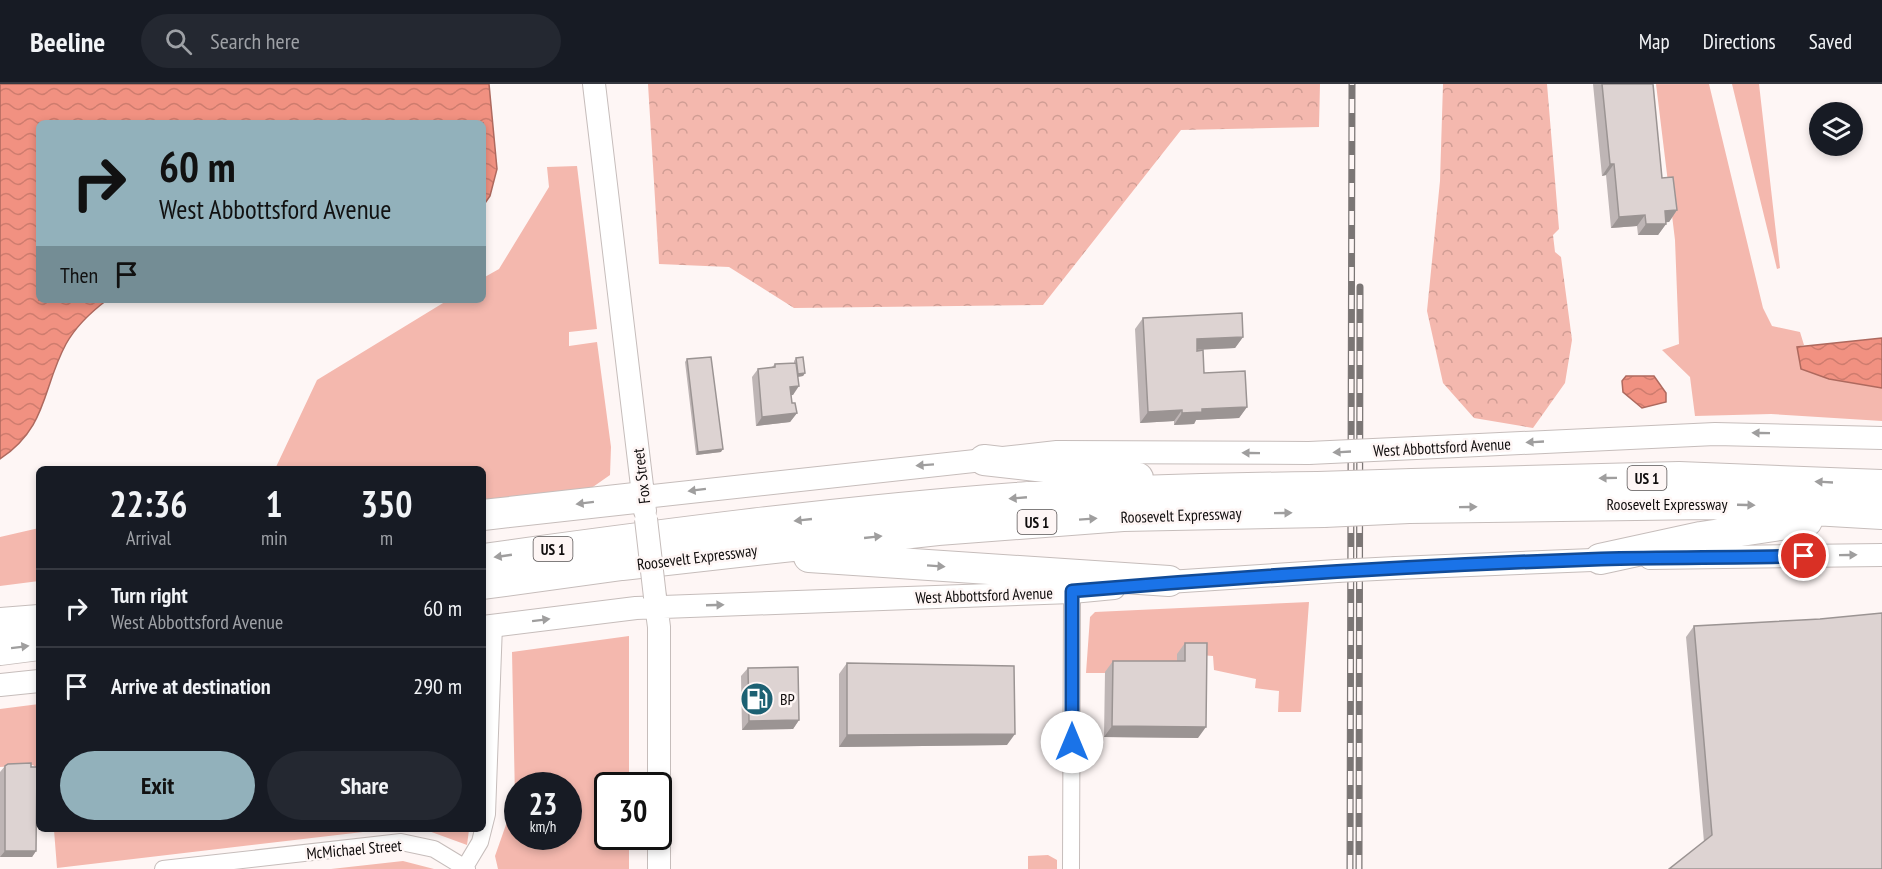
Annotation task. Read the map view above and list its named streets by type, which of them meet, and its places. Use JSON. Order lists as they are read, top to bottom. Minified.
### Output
{"streets":{"highway":["US 1","Roosevelt Expressway"],"street":["West Abbottsford Avenue","Fox Street","McMichael Street"]},"crossings":[["West Abbottsford Avenue","Fox Street"]],"places":{"fuel station":["BP"]},"page":{"header":"Beeline","search":"Search here","nav":["Map","Directions","Saved"],"turn":["60 m","West Abbottsford Avenue"],"then":"Then","eta":["22:36","Arrival","1","min","350","m"],"list":[{"name":"Turn right","note":"West Abbottsford Avenue","value":"60 m"},{"name":"Arrive at destination","value":"290 m"}],"buttons":["Exit","Share"],"speed":"23 km/h","limit":"30"}}
